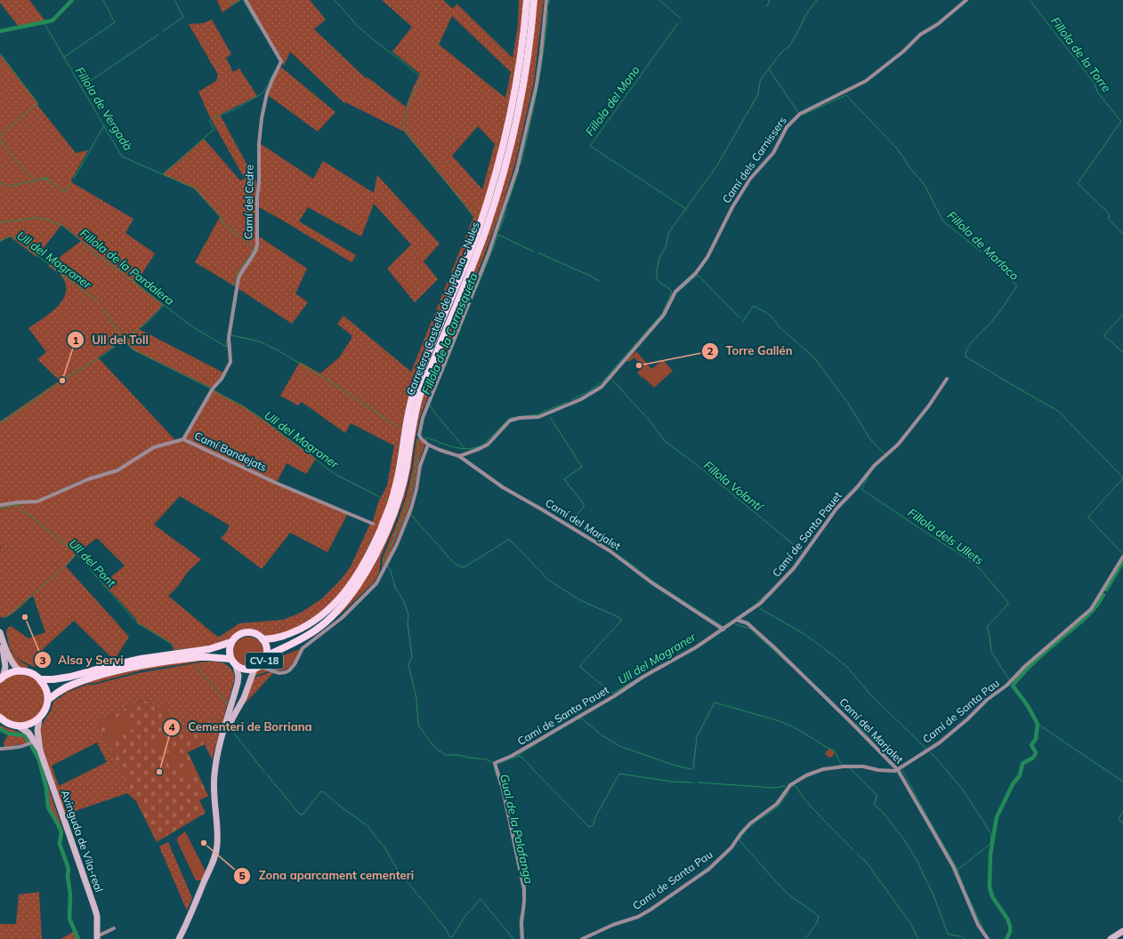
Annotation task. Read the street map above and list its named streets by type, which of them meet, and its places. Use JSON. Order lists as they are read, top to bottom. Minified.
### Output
{"streets":{"main road":["Carretera Castelló de la Plana - Nules","CV-18","Avinguda de Vila-real"],"street":["Camí dels Carnissers","Camí del Cedre","Camí Bandejats","Camí del Marjalet","Camí de Santa Pauet","Camí de Santa Pau"]},"crossings":[["Camí dels Carnissers","Camí del Marjalet"],["Camí del Cedre","Camí Bandejats"],["Carretera Castelló de la Plana - Nules","CV-18"],["Camí del Marjalet","Camí de Santa Pauet"],["Camí del Marjalet","Camí de Santa Pau"]],"water":["Fillola de la Torre","Fillola del Mono","Fillola de Vergadà","Fillola de Marlaco","Ull del Magraner","Fillola de la Pardalera","Fillola de la Carrasqueta","Fillola Volantí","Fillola dels Ullets","Ull del Pont","Gual de la Palafanga"],"places":["Torre Gallén","Ull del Toll","Alsa y Servi","Cementeri de Borriana","Zona aparcament cementeri"]}
